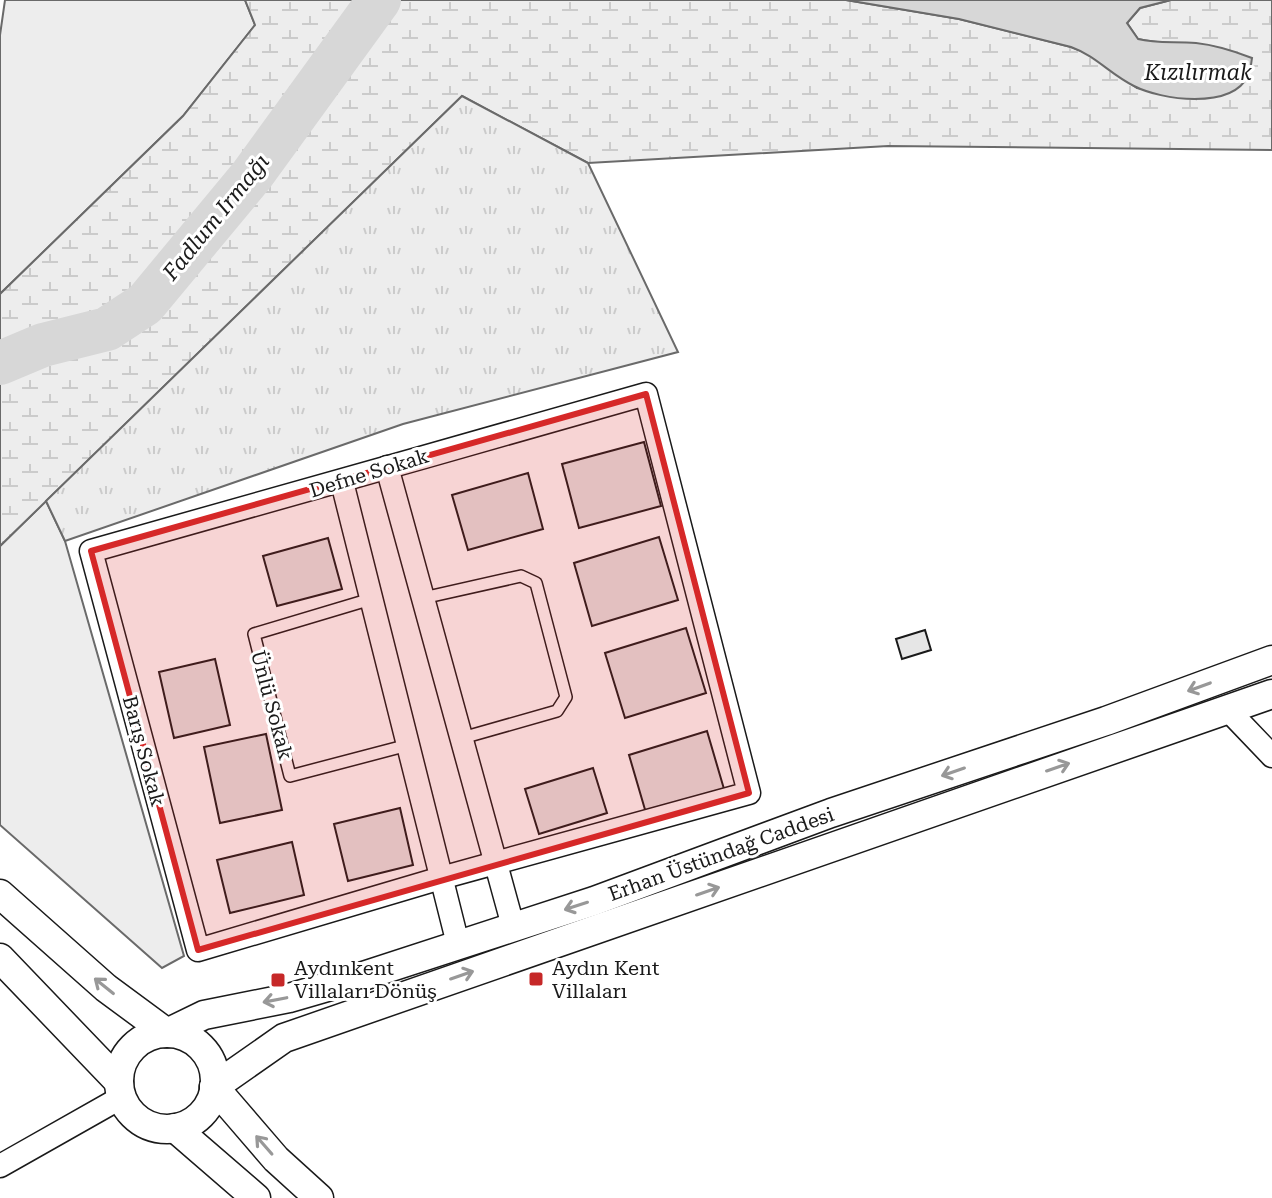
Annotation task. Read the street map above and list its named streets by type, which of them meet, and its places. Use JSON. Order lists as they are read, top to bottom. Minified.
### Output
{"streets":{"street":["Defne Sokak","Barış Sokak","Erhan Üstündağ Caddesi"],"lane":["Ünlü Sokak"]},"crossings":[["Defne Sokak","Barış Sokak"]],"water":["Kızılırmak","Fadlum Irmağı"],"places":{"transit":["Aydın Kent Villaları","Aydınkent Villaları Dönüş"]}}
